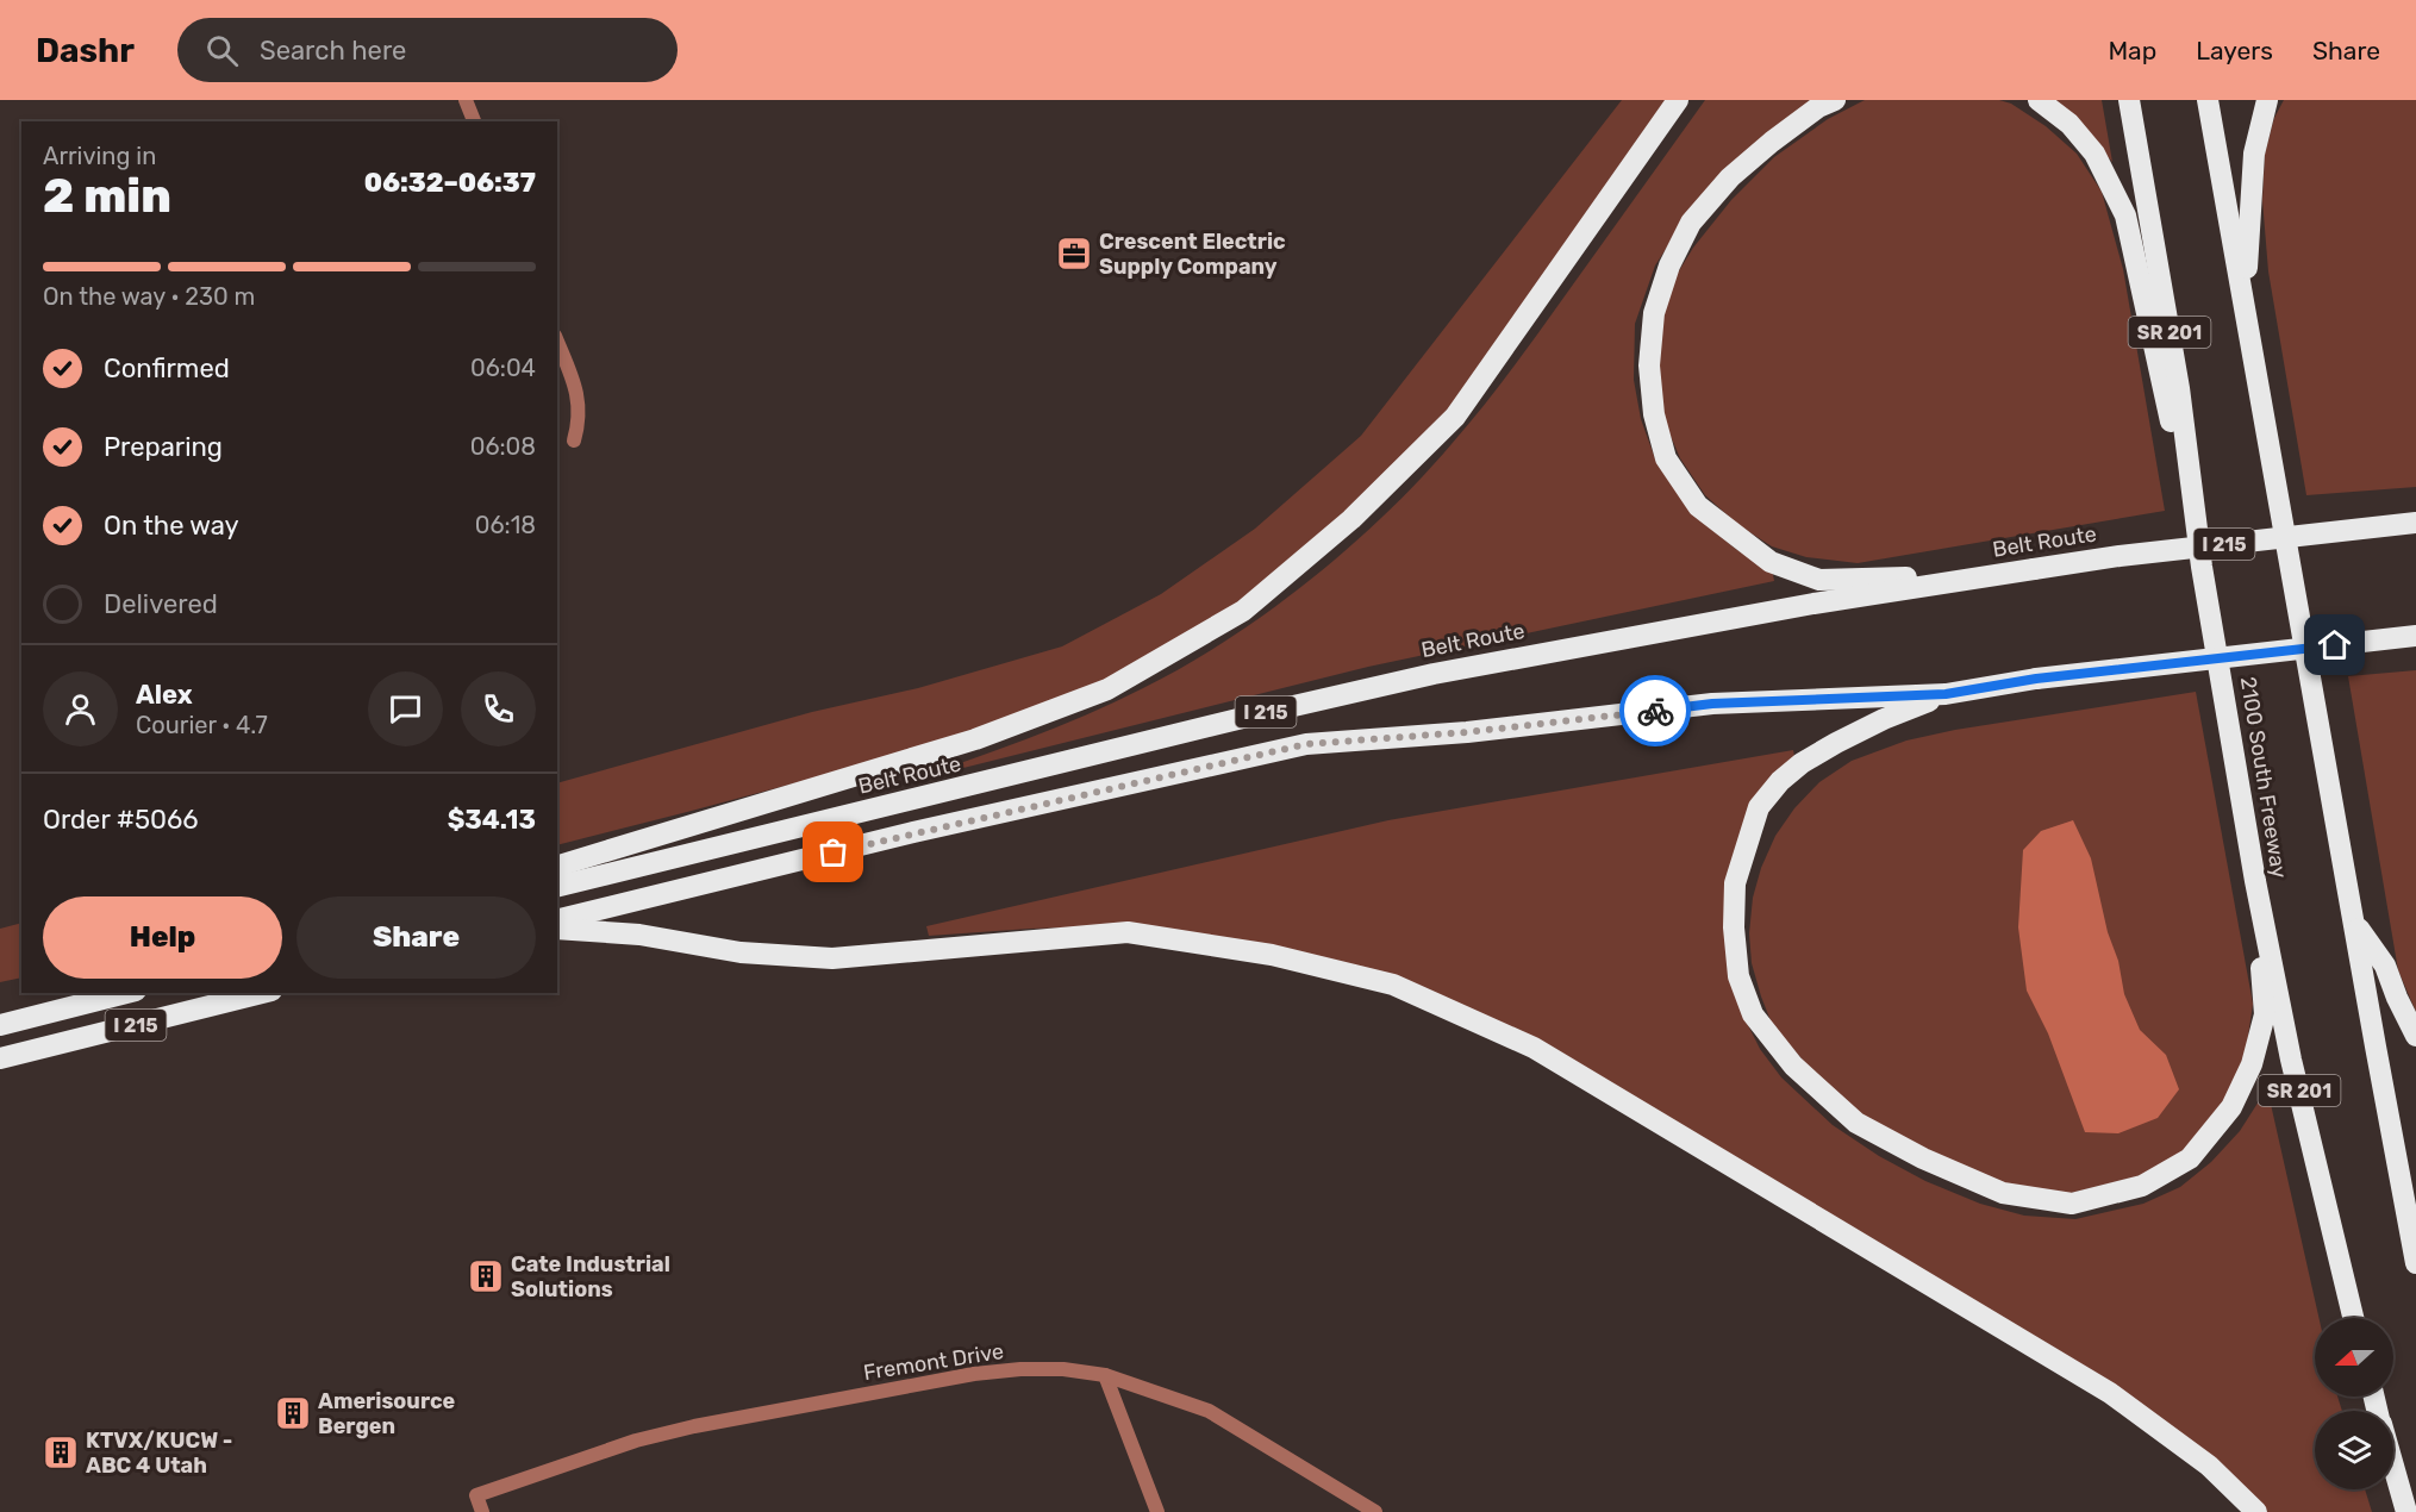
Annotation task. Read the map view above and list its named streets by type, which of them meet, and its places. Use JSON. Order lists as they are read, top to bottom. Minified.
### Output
{"streets":{"highway":["SR 201","Belt Route","I 215","2100 South Freeway"],"street":["Fremont Drive"]},"places":{"office":["Crescent Electric Supply Company"],"building":["Cate Industrial Solutions","Amerisource Bergen","KTVX/KUCW - ABC 4 Utah"]},"north":"left","page":{"header":"Dashr","search":"Search here","nav":["Map","Layers","Share"],"heading":["2 min","Arriving in","06:32–06:37"],"panel":["Alex","Courier · 4.7","Order #5066","$34.13"],"bar":"On the way · 230 m","list":[["Confirmed","06:04"],["Preparing","06:08"],["On the way","06:18"],"Delivered"],"buttons":["Help","Share"]}}
